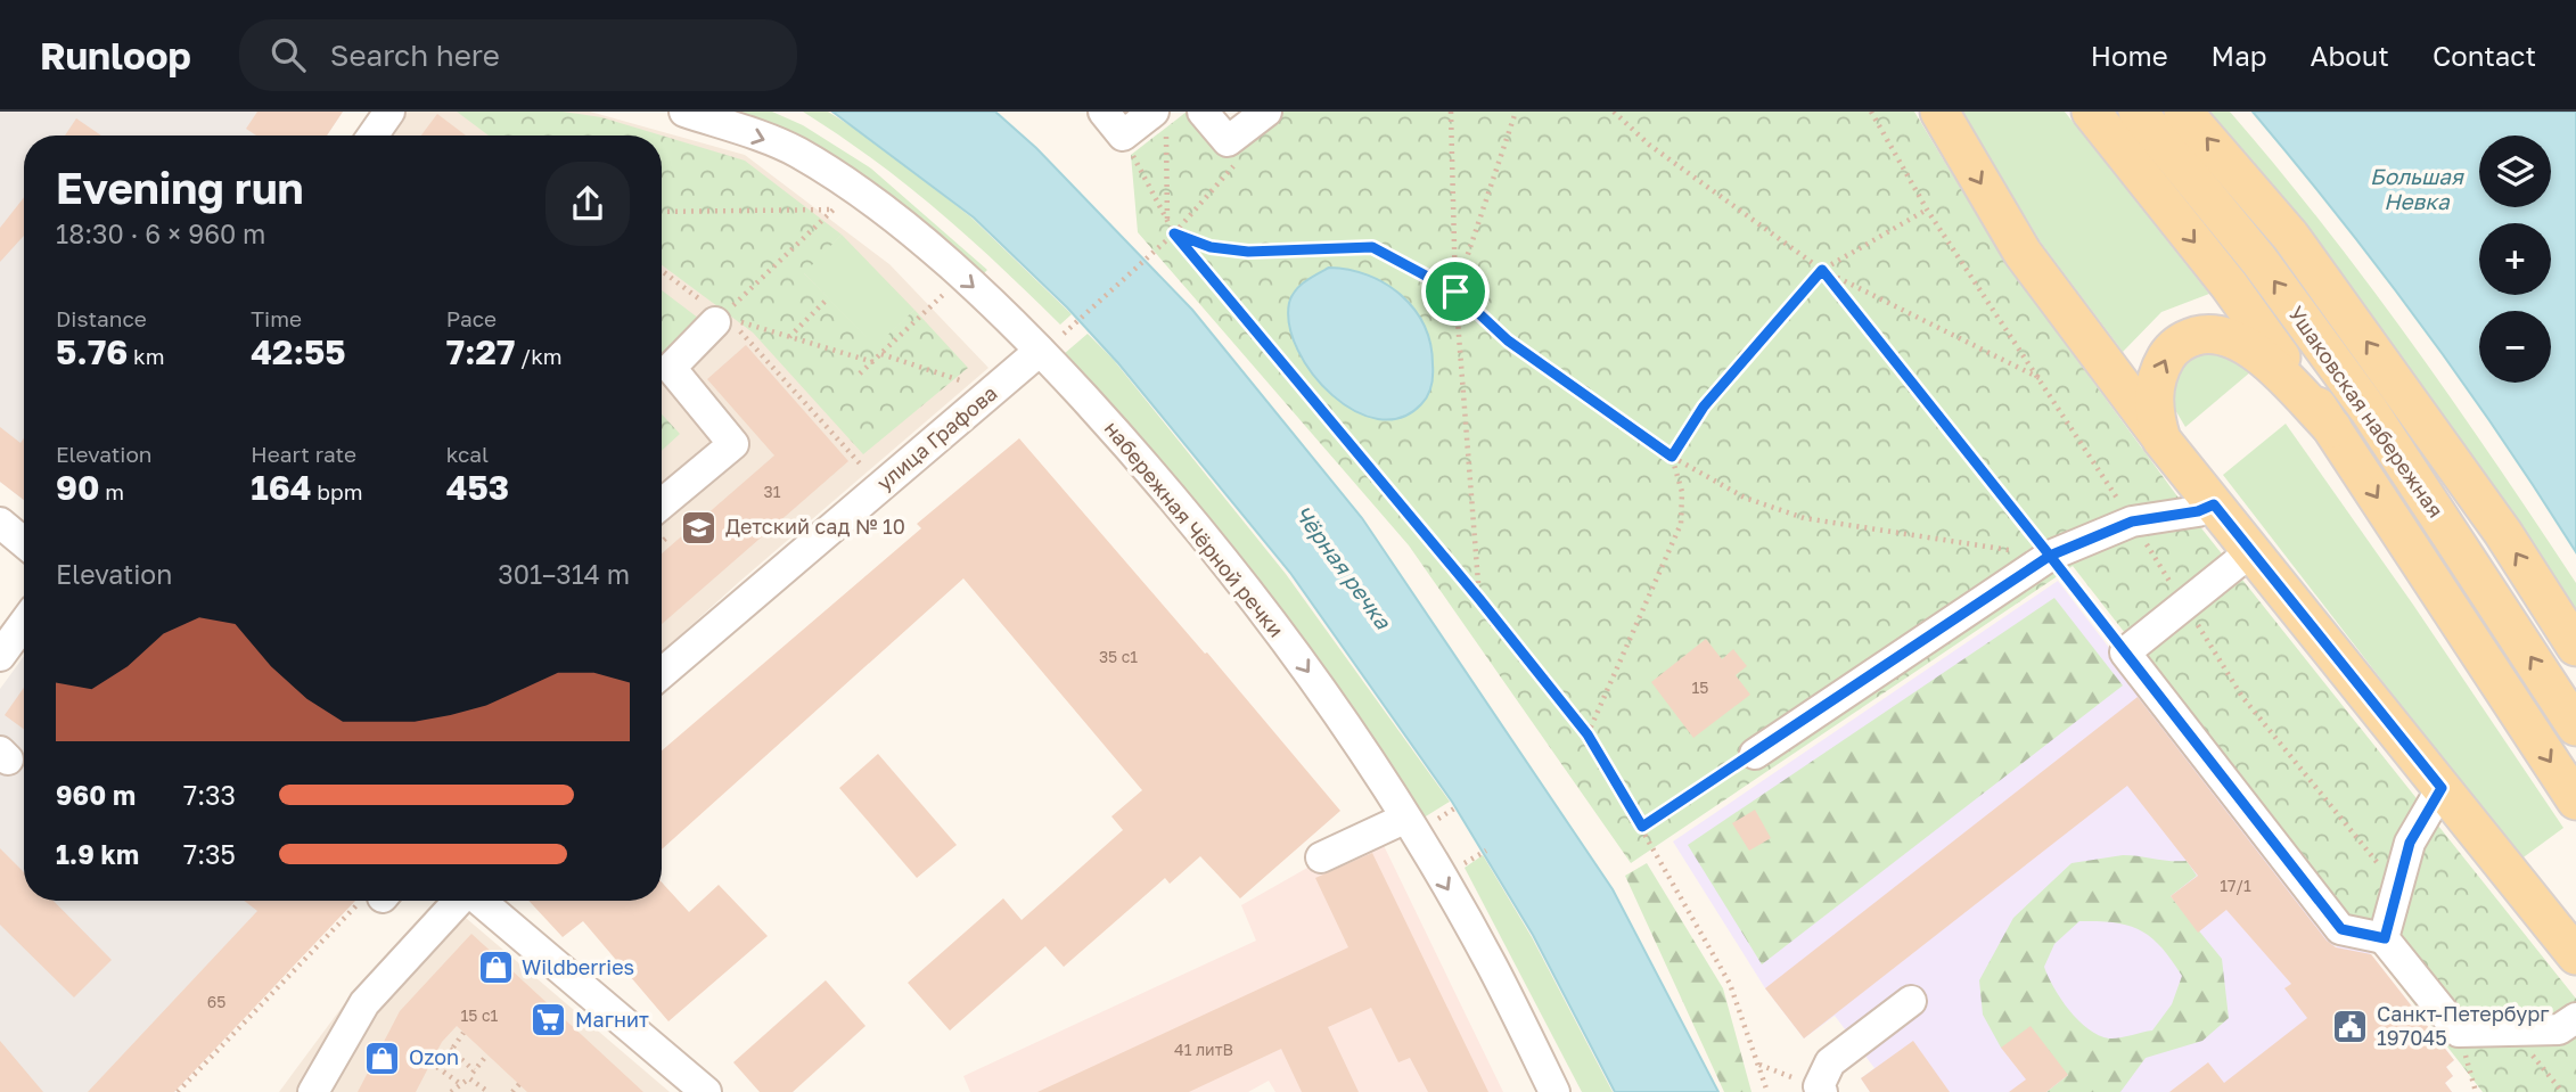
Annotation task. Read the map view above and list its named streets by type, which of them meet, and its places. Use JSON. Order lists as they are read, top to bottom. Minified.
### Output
{"streets":{"main road":["Ушаковская набережная"],"street":["улица Графова","набережная Чёрной речки"]},"crossings":[["улица Графова","набережная Чёрной речки"]],"one_way":["набережная Чёрной речки"],"water":["Большая Невка","Чёрная речка"],"places":{"school or university":["Детский сад № 10"],"shop":["Wildberries","Ozon"],"supermarket":["Магнит"],"public building":["Санкт-Петербург 197045"]},"house_numbers":["31","35 с1","15","17/1","65","15 с1","41 литВ"],"page":{"header":"Runloop","search":"Search here","nav":["Home","Map","About","Contact"],"map_buttons":["+","−"],"heading":["Evening run","18:30 · 6 × 960 m"],"stats":[["Distance","5.76 km"],["Time","42:55"],["Pace","7:27 /km"],["Elevation","90 m"],["Heart rate","164 bpm"],["kcal","453"]],"chart":["Elevation","301–314 m"],"list":[{"name":"960 m","note":"7:33"},{"name":"1.9 km","note":"7:35"}]}}
